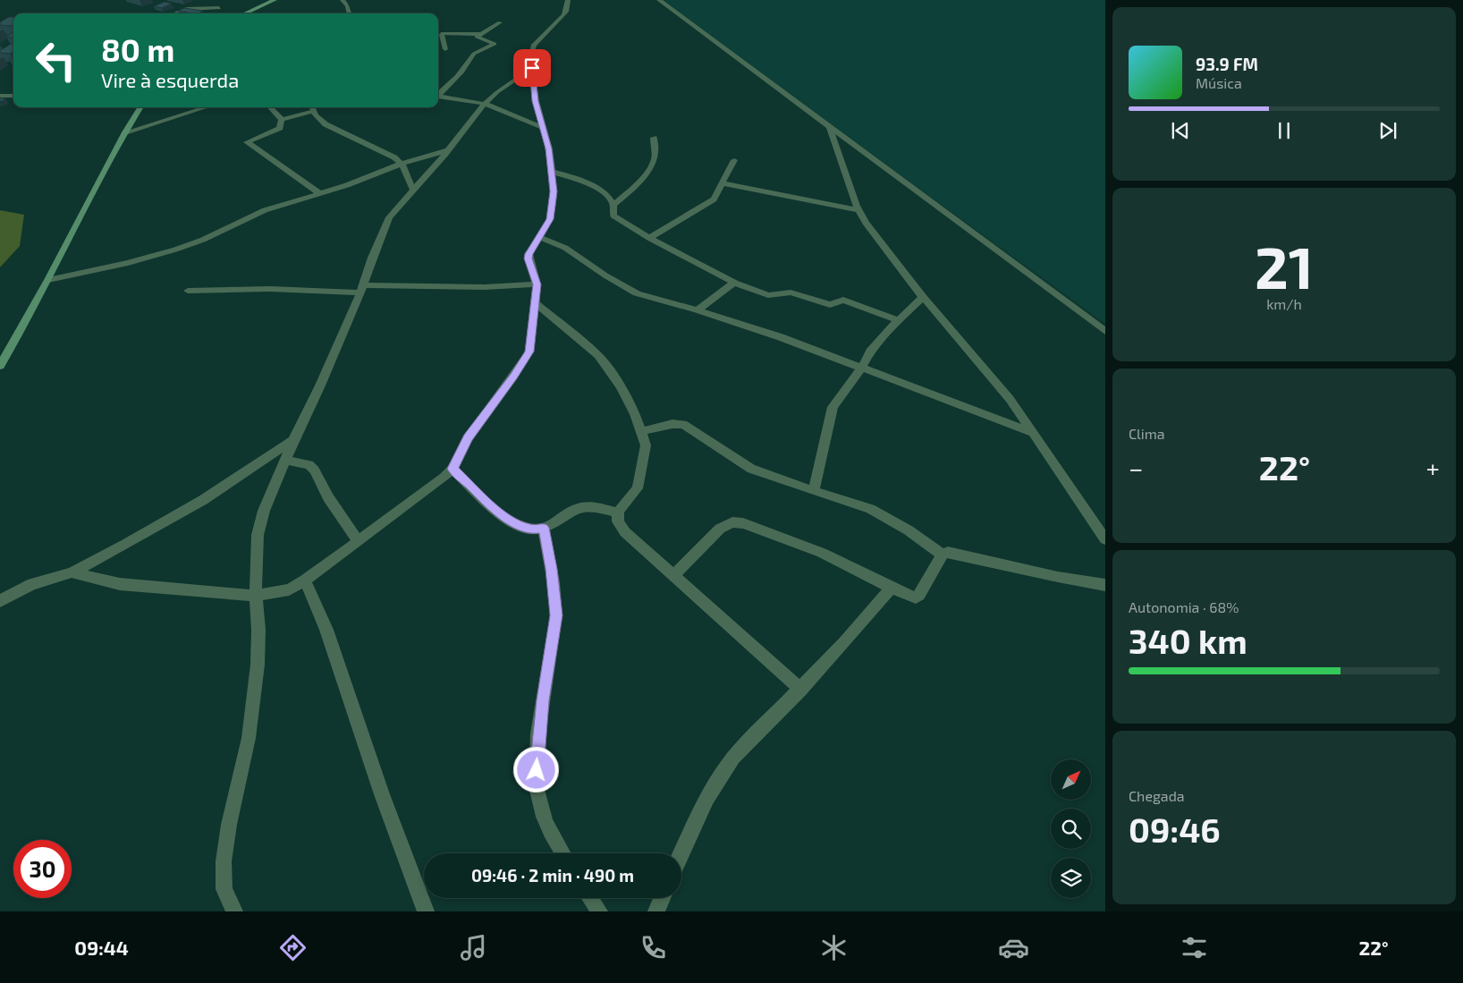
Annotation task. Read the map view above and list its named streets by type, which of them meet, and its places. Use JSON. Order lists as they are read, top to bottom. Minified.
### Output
{"north":"top right","page":{"turn":["80 m","Vire à esquerda"],"song":["93.9 FM","Música"],"tile":[["21","km/h"],"Clima",["Autonomia · 68%","340 km"],["Chegada","09:46"]],"heat":["−","22°","+"],"limit":"30","trip":"09:46 · 2 min · 490 m","tabs":["09:44","22°"]}}
